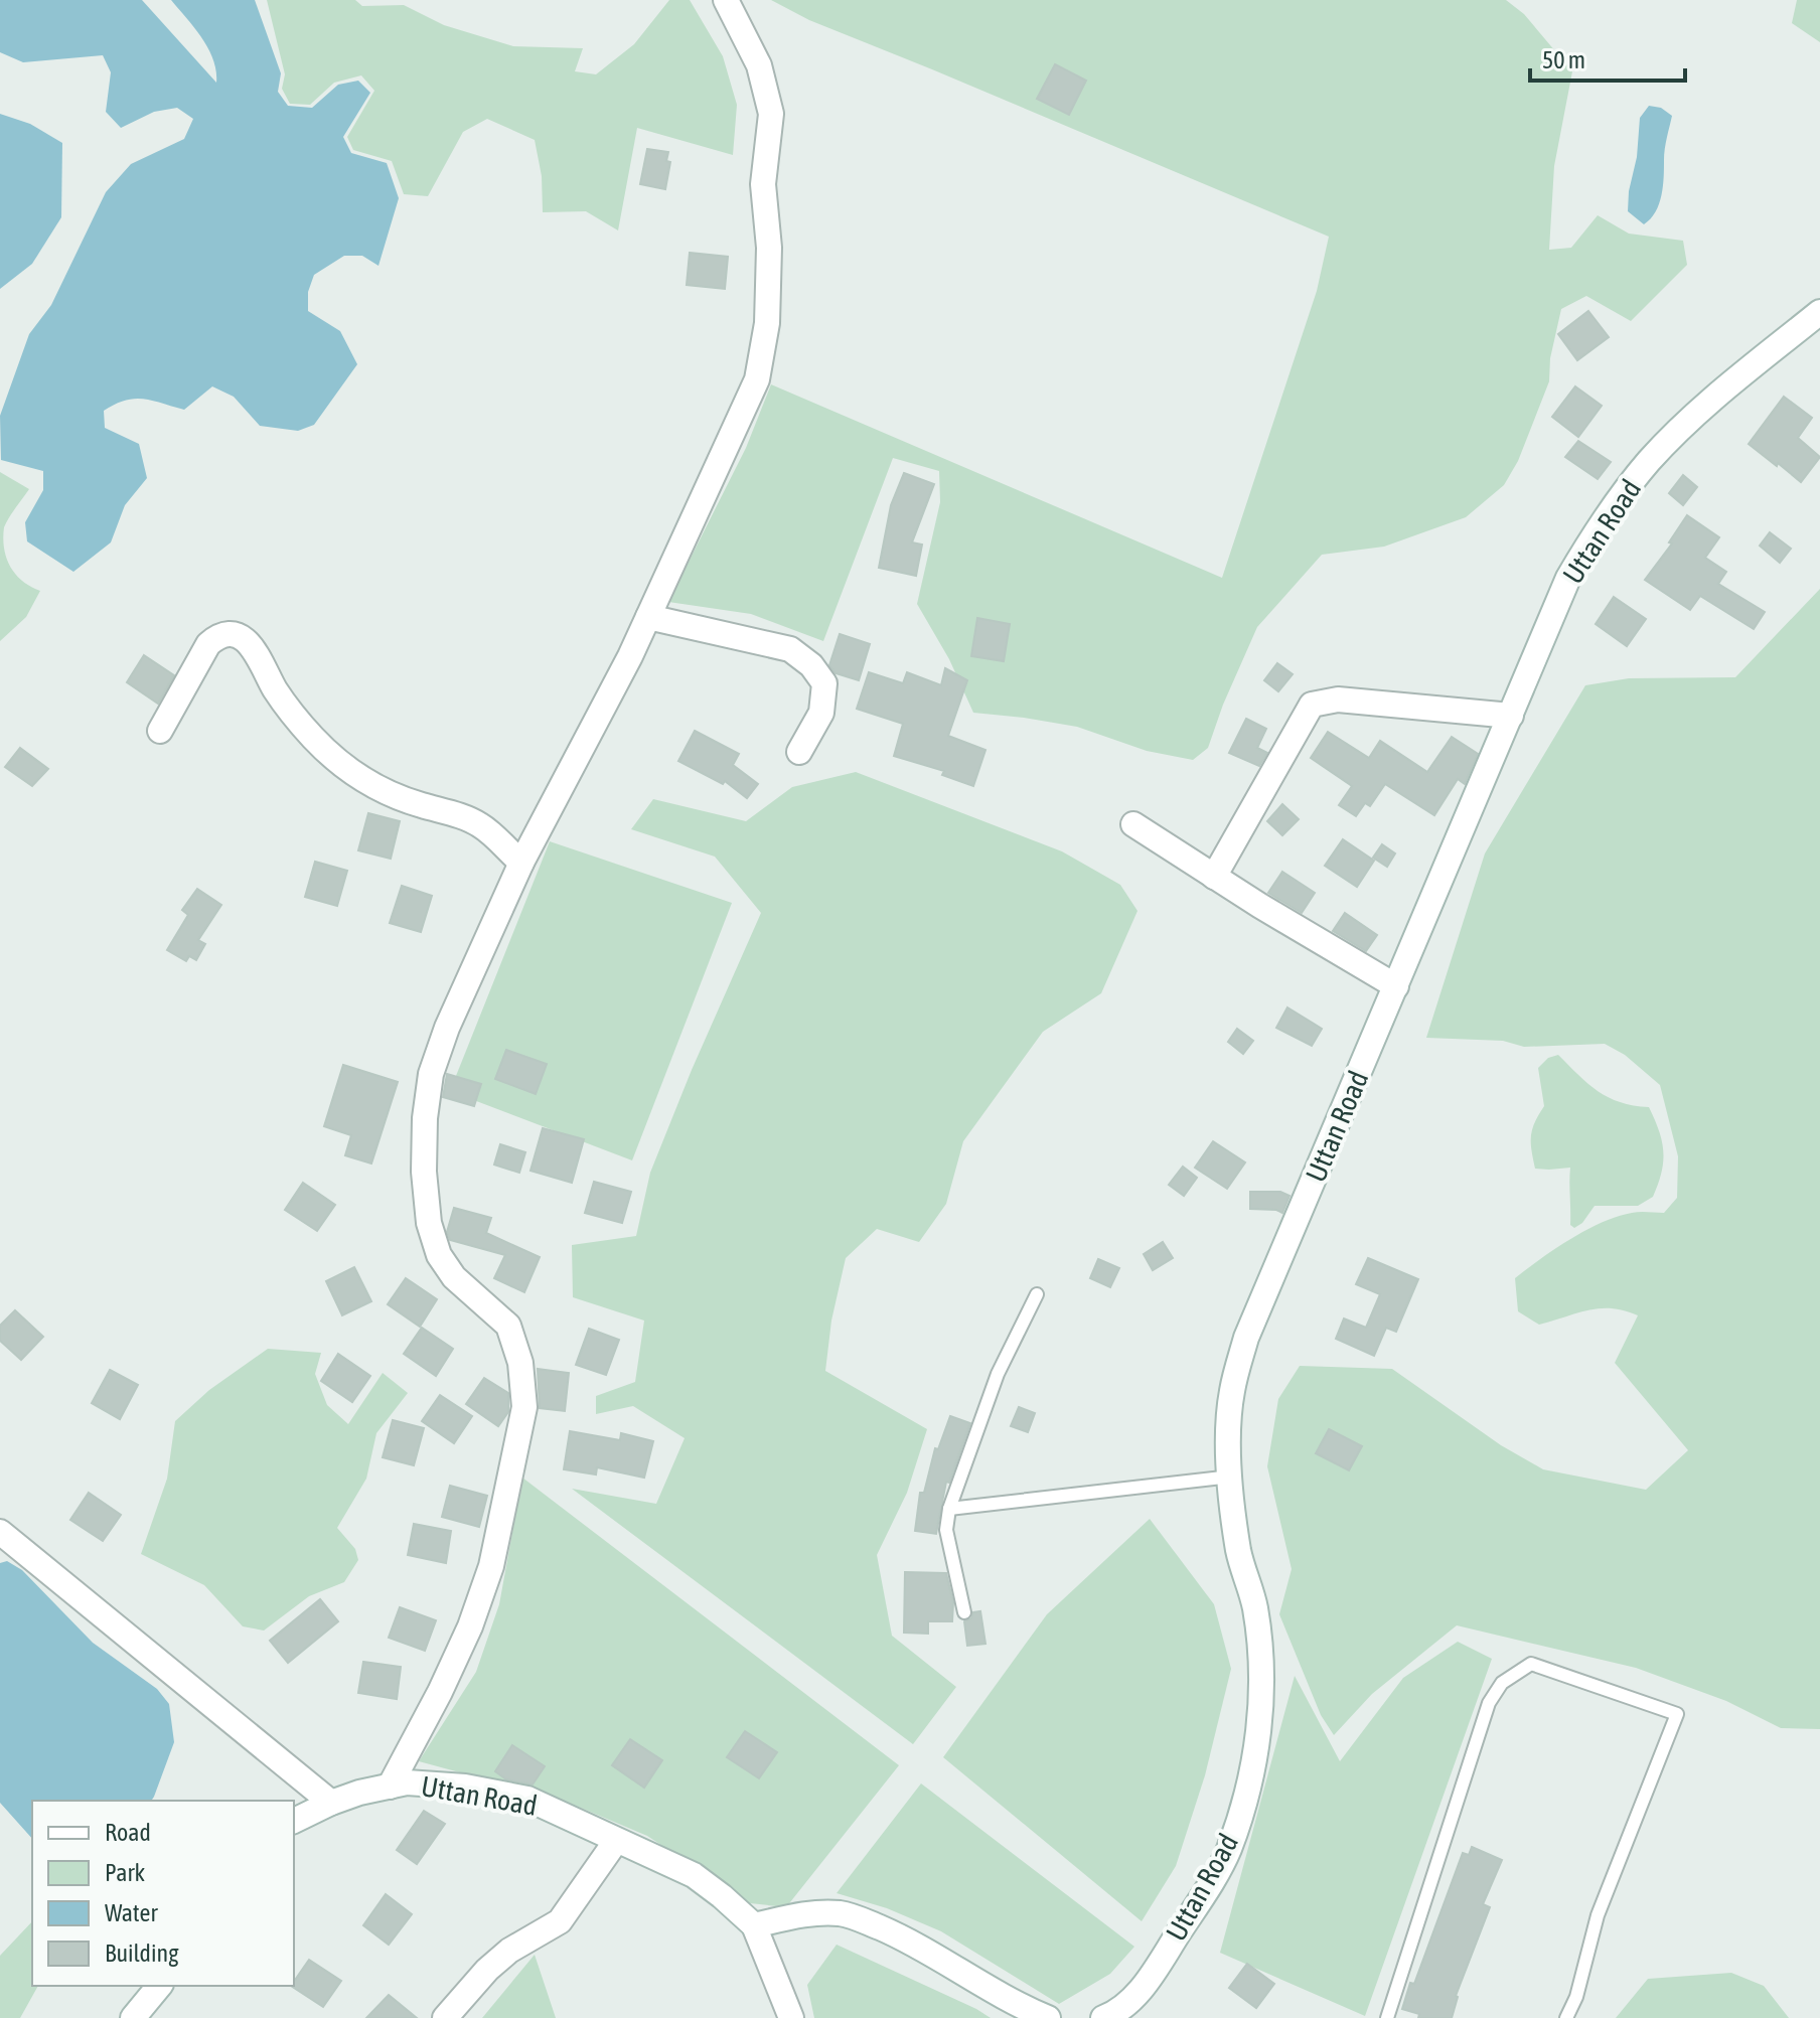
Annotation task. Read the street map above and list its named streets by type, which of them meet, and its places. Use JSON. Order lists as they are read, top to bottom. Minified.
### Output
{"streets":{"street":["Uttan Road"]},"legend":["Road","Park","Water","Building"],"scale_bar":"50 m"}
